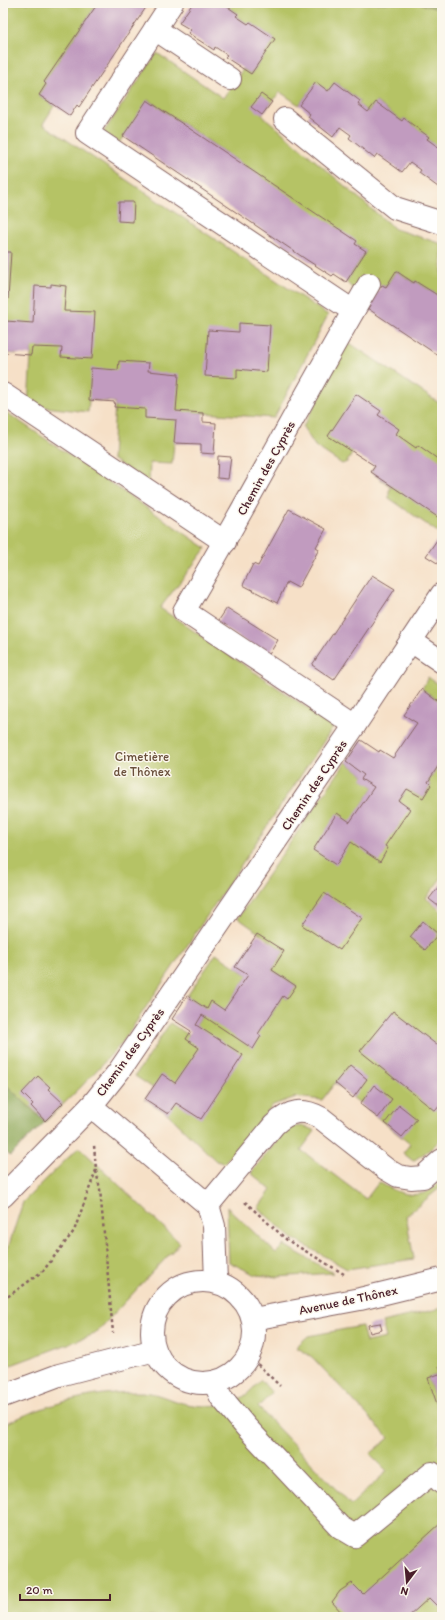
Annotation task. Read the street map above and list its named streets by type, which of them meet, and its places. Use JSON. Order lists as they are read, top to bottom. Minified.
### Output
{"streets":{"street":["Chemin des Cyprès","Avenue de Thônex"]},"parks":["Cimetière de Thônex"],"scale_bar":"20 m","north":"bottom"}
